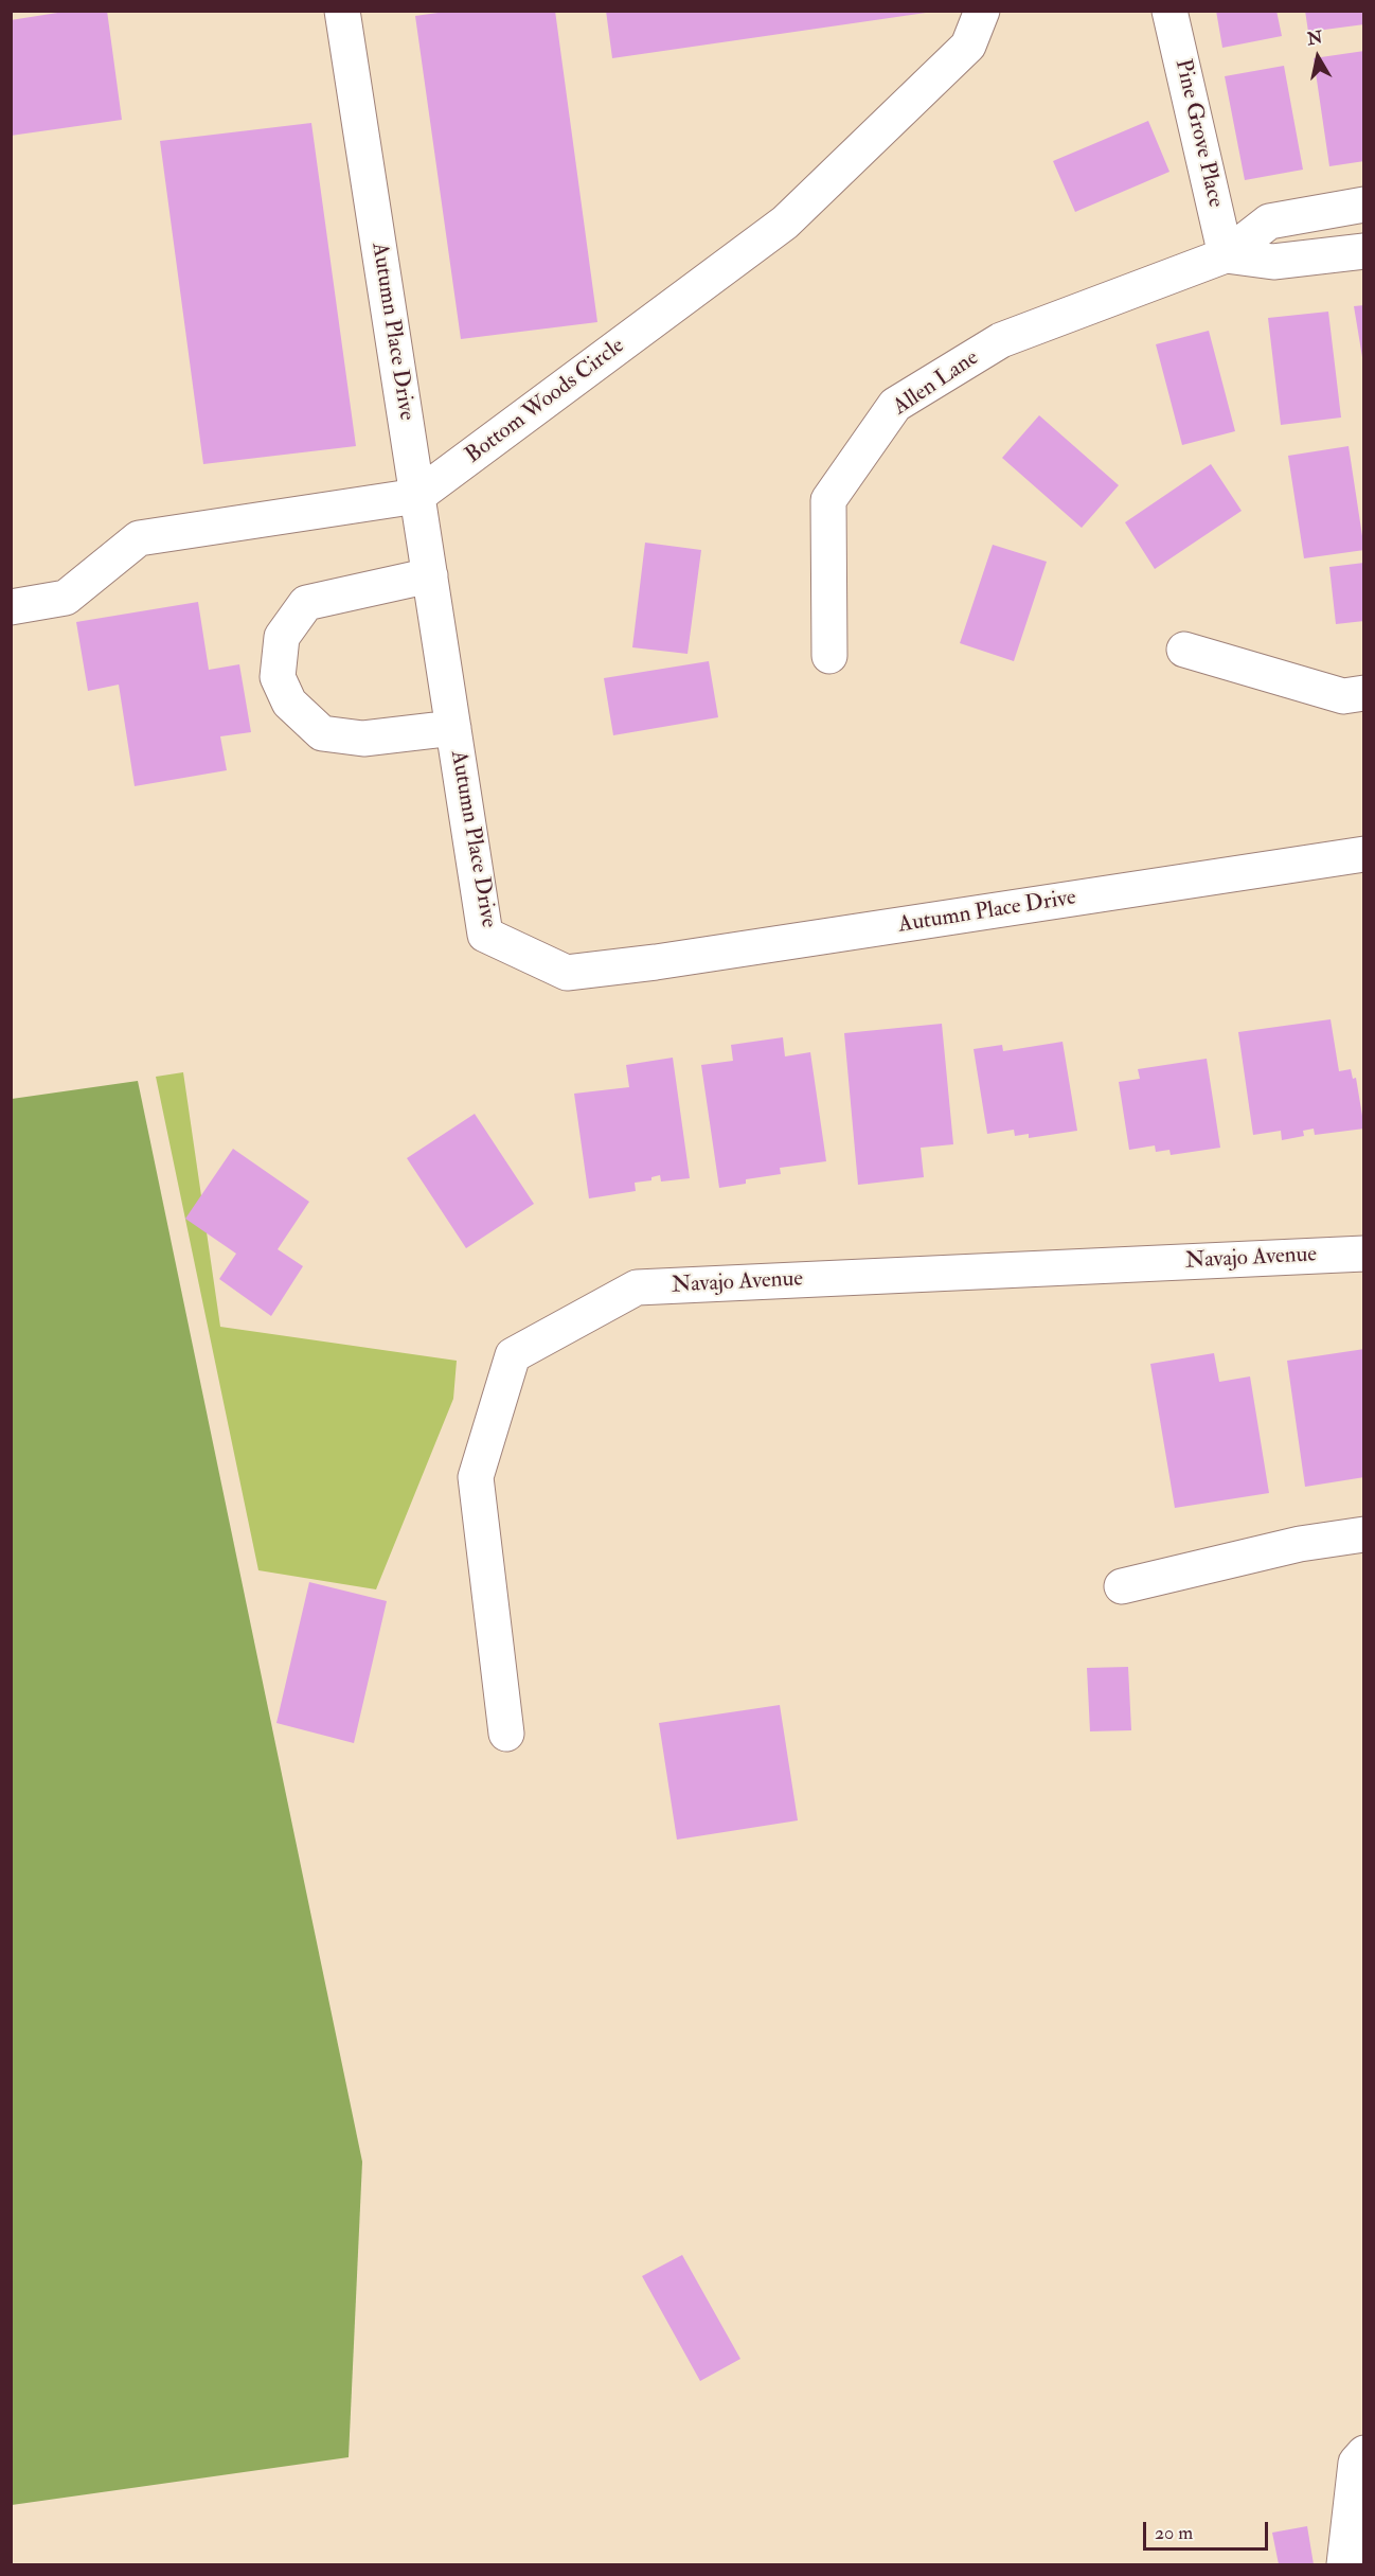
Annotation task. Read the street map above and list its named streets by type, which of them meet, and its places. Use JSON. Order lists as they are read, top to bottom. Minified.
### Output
{"streets":{"street":["Pine Grove Place","Autumn Place Drive","Allen Lane","Bottom Woods Circle","Navajo Avenue"]},"crossings":[["Pine Grove Place","Allen Lane"],["Autumn Place Drive","Bottom Woods Circle"]],"scale_bar":"20 m","north":"top"}
